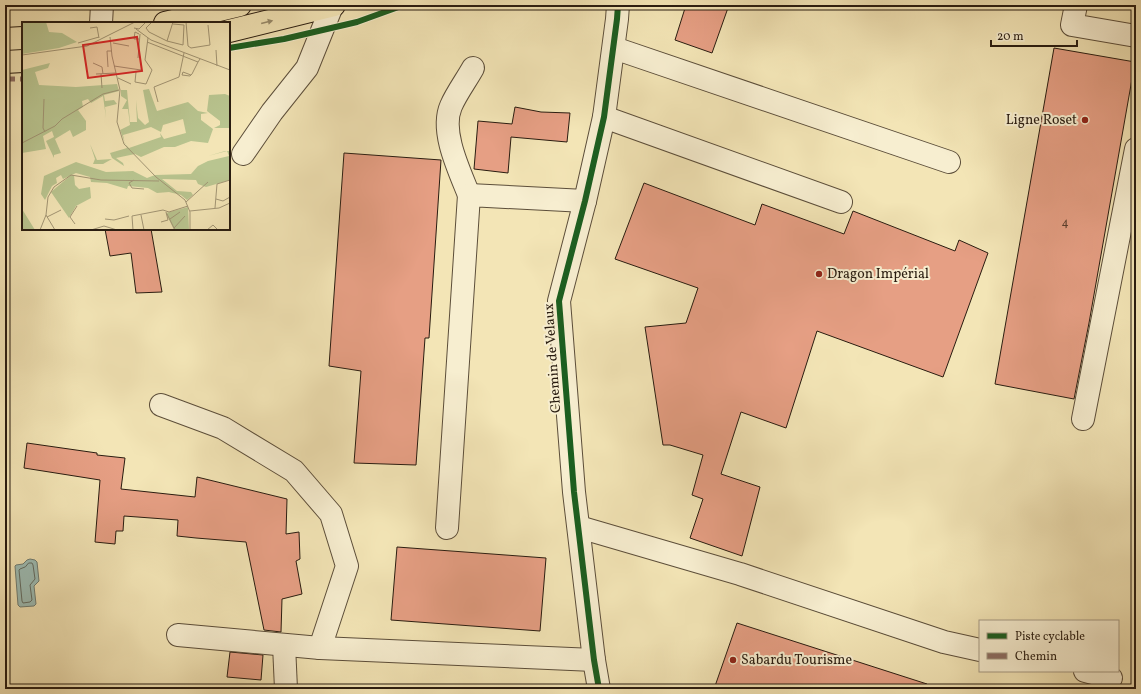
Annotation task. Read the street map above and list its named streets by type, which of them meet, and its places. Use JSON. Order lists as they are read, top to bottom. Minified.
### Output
{"streets":{"street":["Chemin de Velaux"]},"places":["Ligne Roset","Dragon Impérial","Sabardu Tourisme"],"house_numbers":["4"],"legend":["Piste cyclable","Chemin"],"scale_bar":"20 m"}
